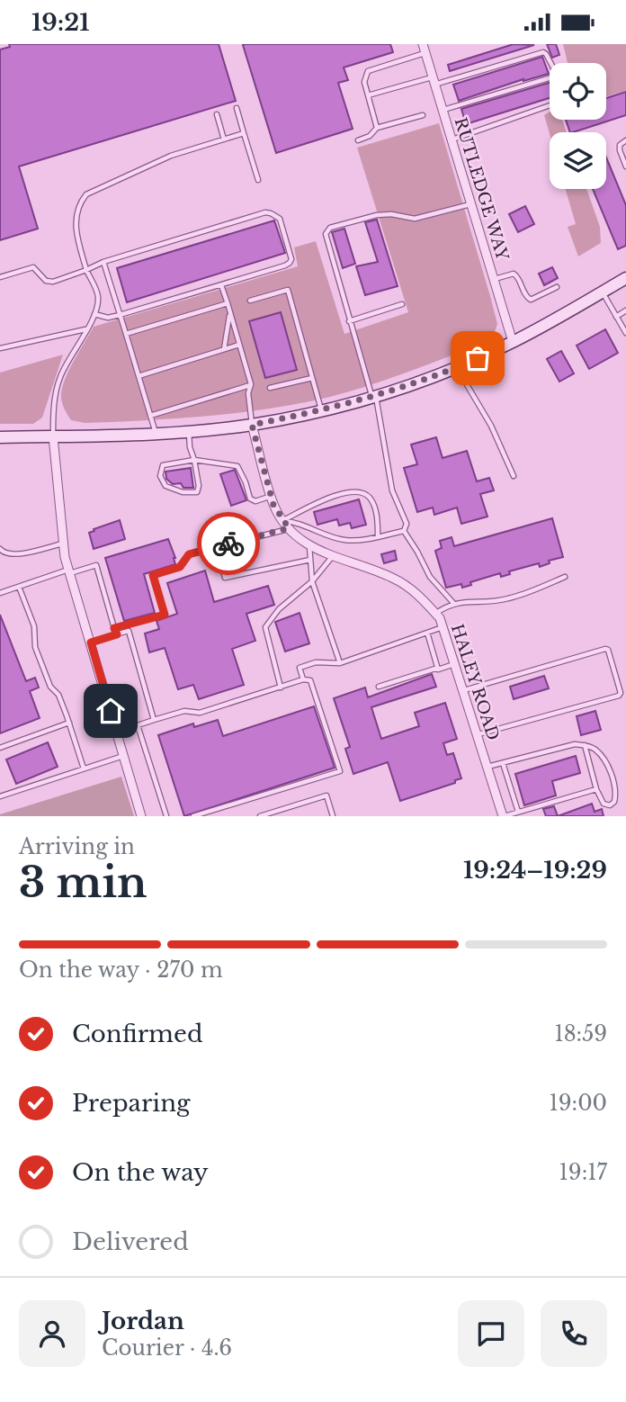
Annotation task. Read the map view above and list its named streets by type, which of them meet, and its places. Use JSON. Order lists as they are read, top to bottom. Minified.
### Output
{"streets":{"street":["RUTLEDGE WAY","HALEY ROAD"]},"page":{"status":"19:21","heading":["3 min","Arriving in","19:24–19:29"],"panel":["Jordan","Courier · 4.6"],"bar":"On the way · 270 m","list":[["Confirmed","18:59"],["Preparing","19:00"],["On the way","19:17"],"Delivered"]}}
